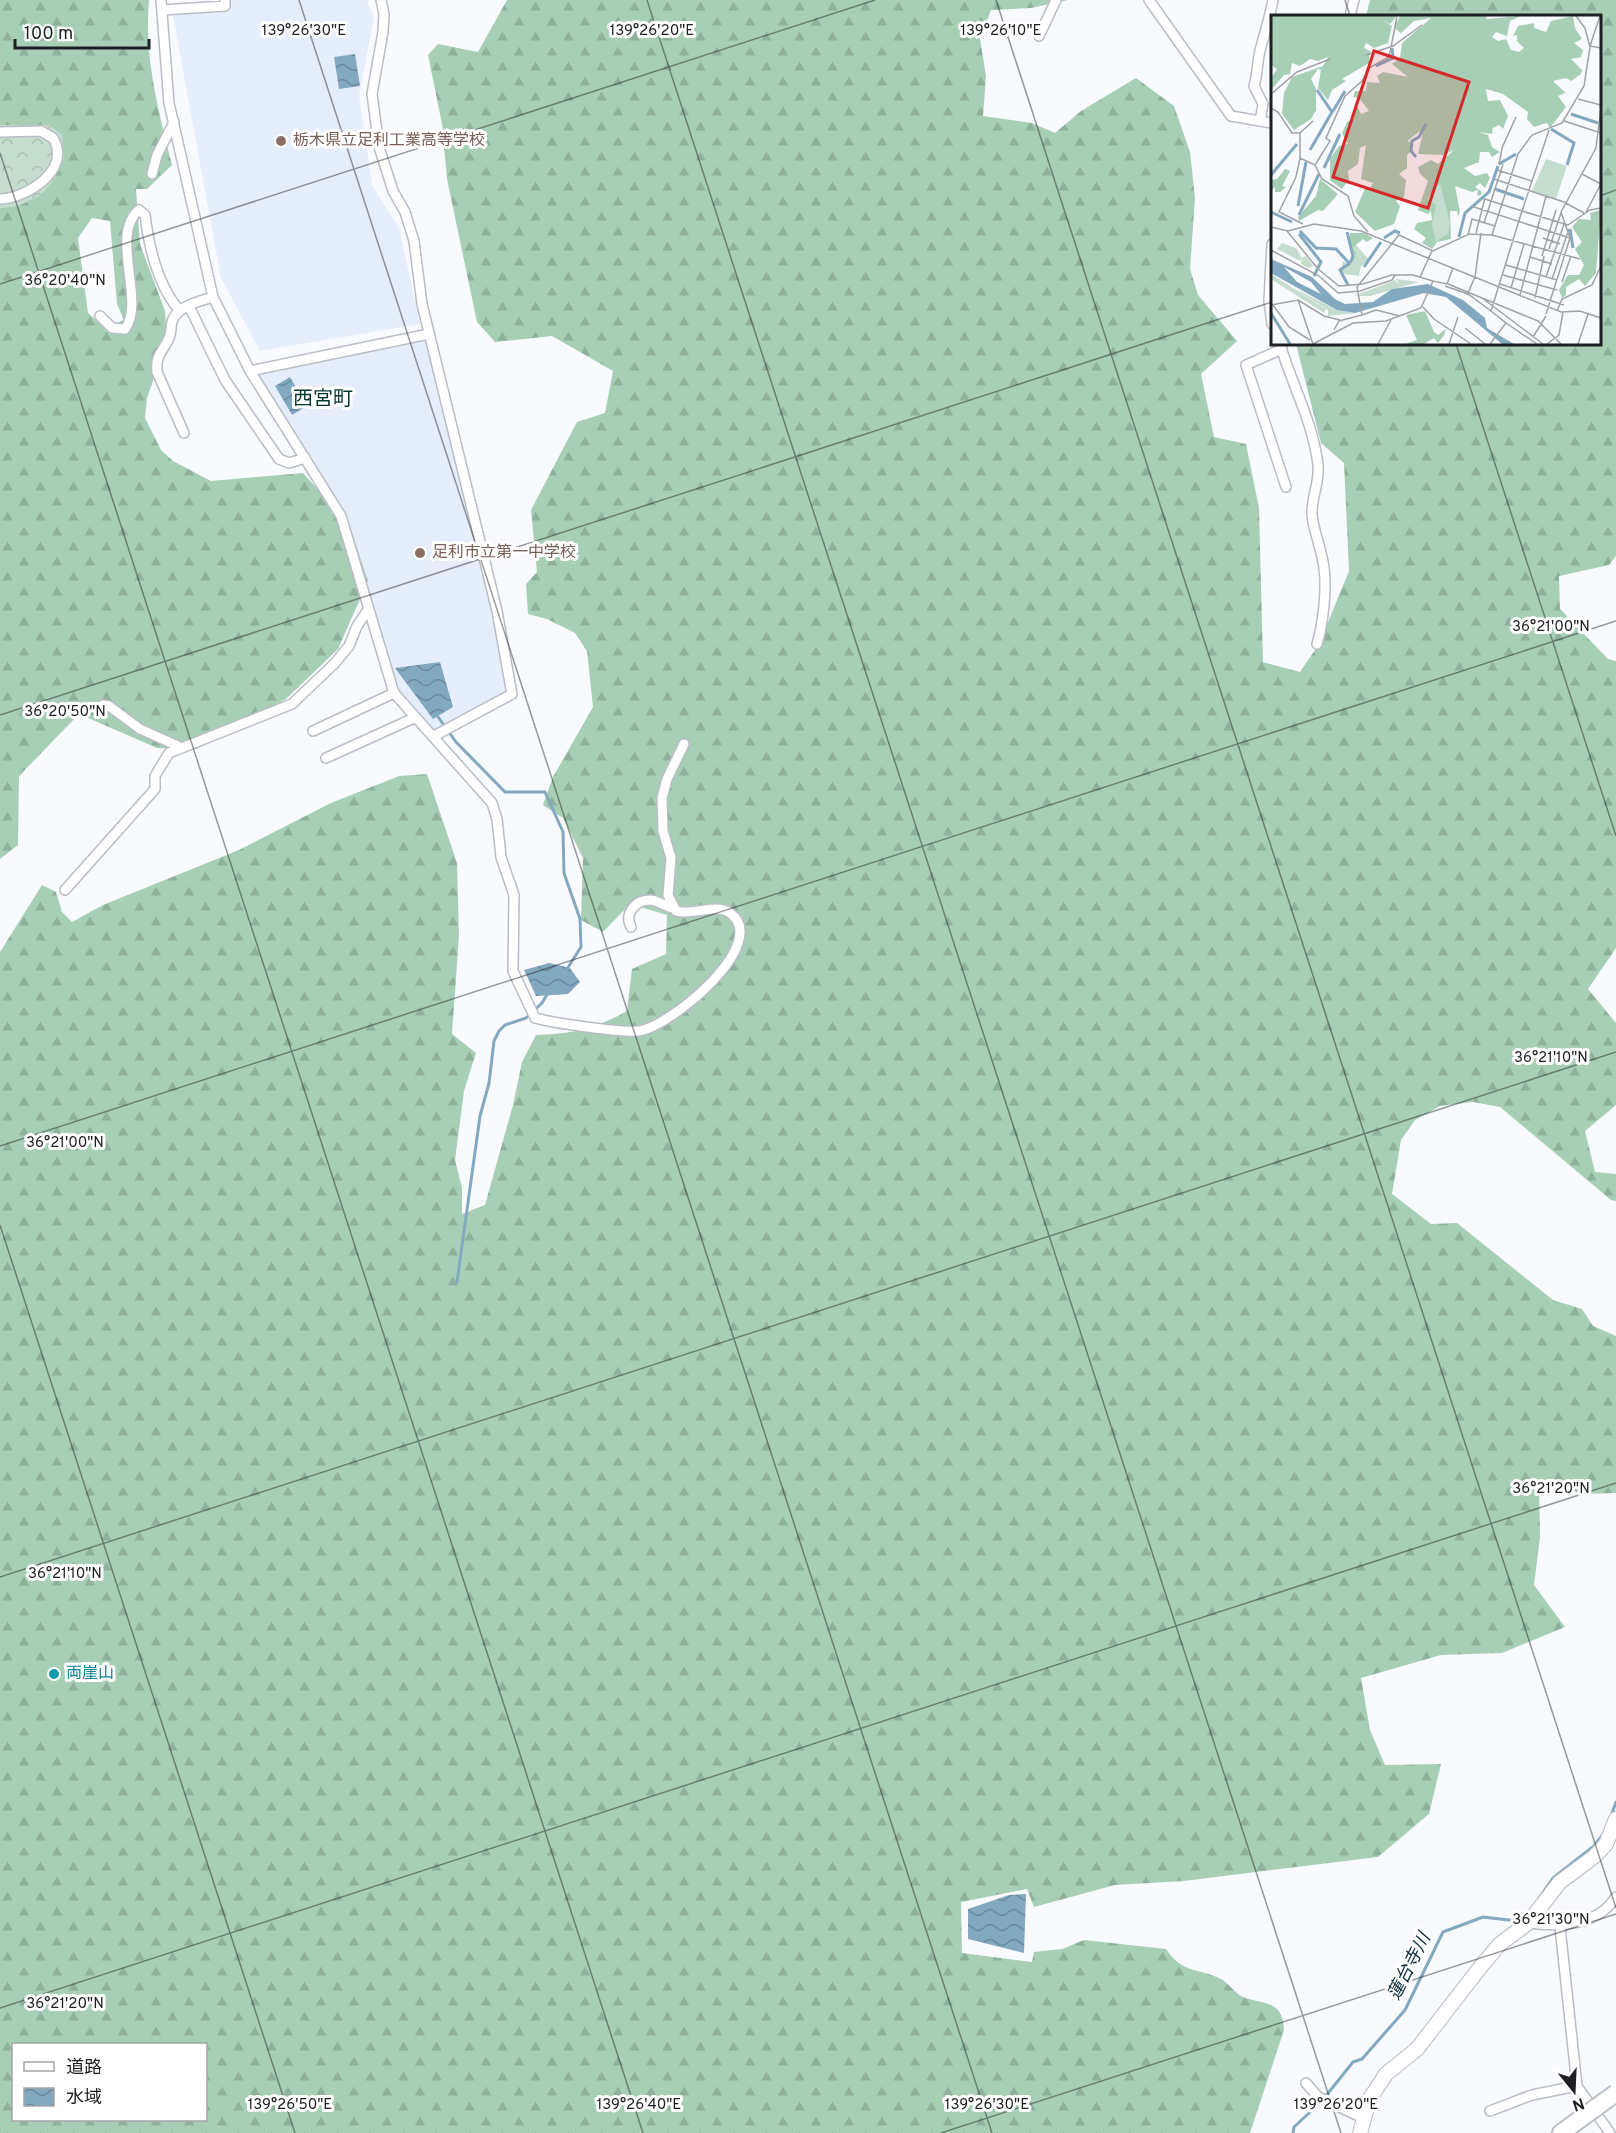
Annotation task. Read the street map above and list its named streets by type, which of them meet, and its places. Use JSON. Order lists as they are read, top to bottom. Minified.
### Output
{"districts":["西宮町"],"water":["蓮台寺川"],"places":["栃木県立足利工業高等学校","足利市立第一中学校","両崖山"],"legend":["道路","水域"],"scale_bar":"100 m","north":"bottom","coordinates":["139°26'30\"E","139°26'20\"E","139°26'10\"E","36°20'40\"N","36°21'00\"N","36°20'50\"N","36°21'10\"N","36°21'20\"N","36°21'30\"N","139°26'50\"E","139°26'40\"E"]}
